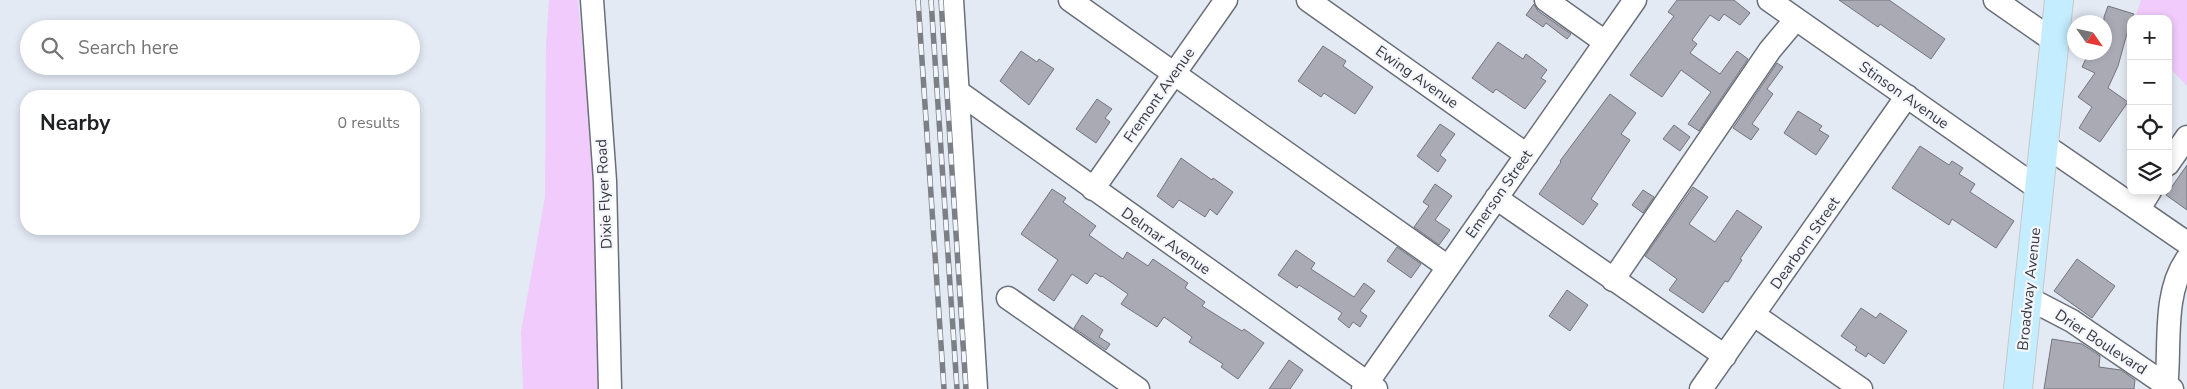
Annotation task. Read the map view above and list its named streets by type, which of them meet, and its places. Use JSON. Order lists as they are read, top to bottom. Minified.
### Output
{"streets":{"main road":["Broadway Avenue"],"street":["Ewing Avenue","Fremont Avenue","Stinson Avenue","Dixie Flyer Road","Emerson Street","Delmar Avenue","Dearborn Street","Drier Boulevard"]},"crossings":[["Ewing Avenue","Emerson Street"],["Fremont Avenue","Delmar Avenue"],["Stinson Avenue","Dearborn Street"],["Stinson Avenue","Broadway Avenue"],["Emerson Street","Delmar Avenue"],["Broadway Avenue","Drier Boulevard"]],"north":"bottom right","page":{"map_buttons":["+","−"],"search":"Search here","heading":["Nearby","0 results"]}}
